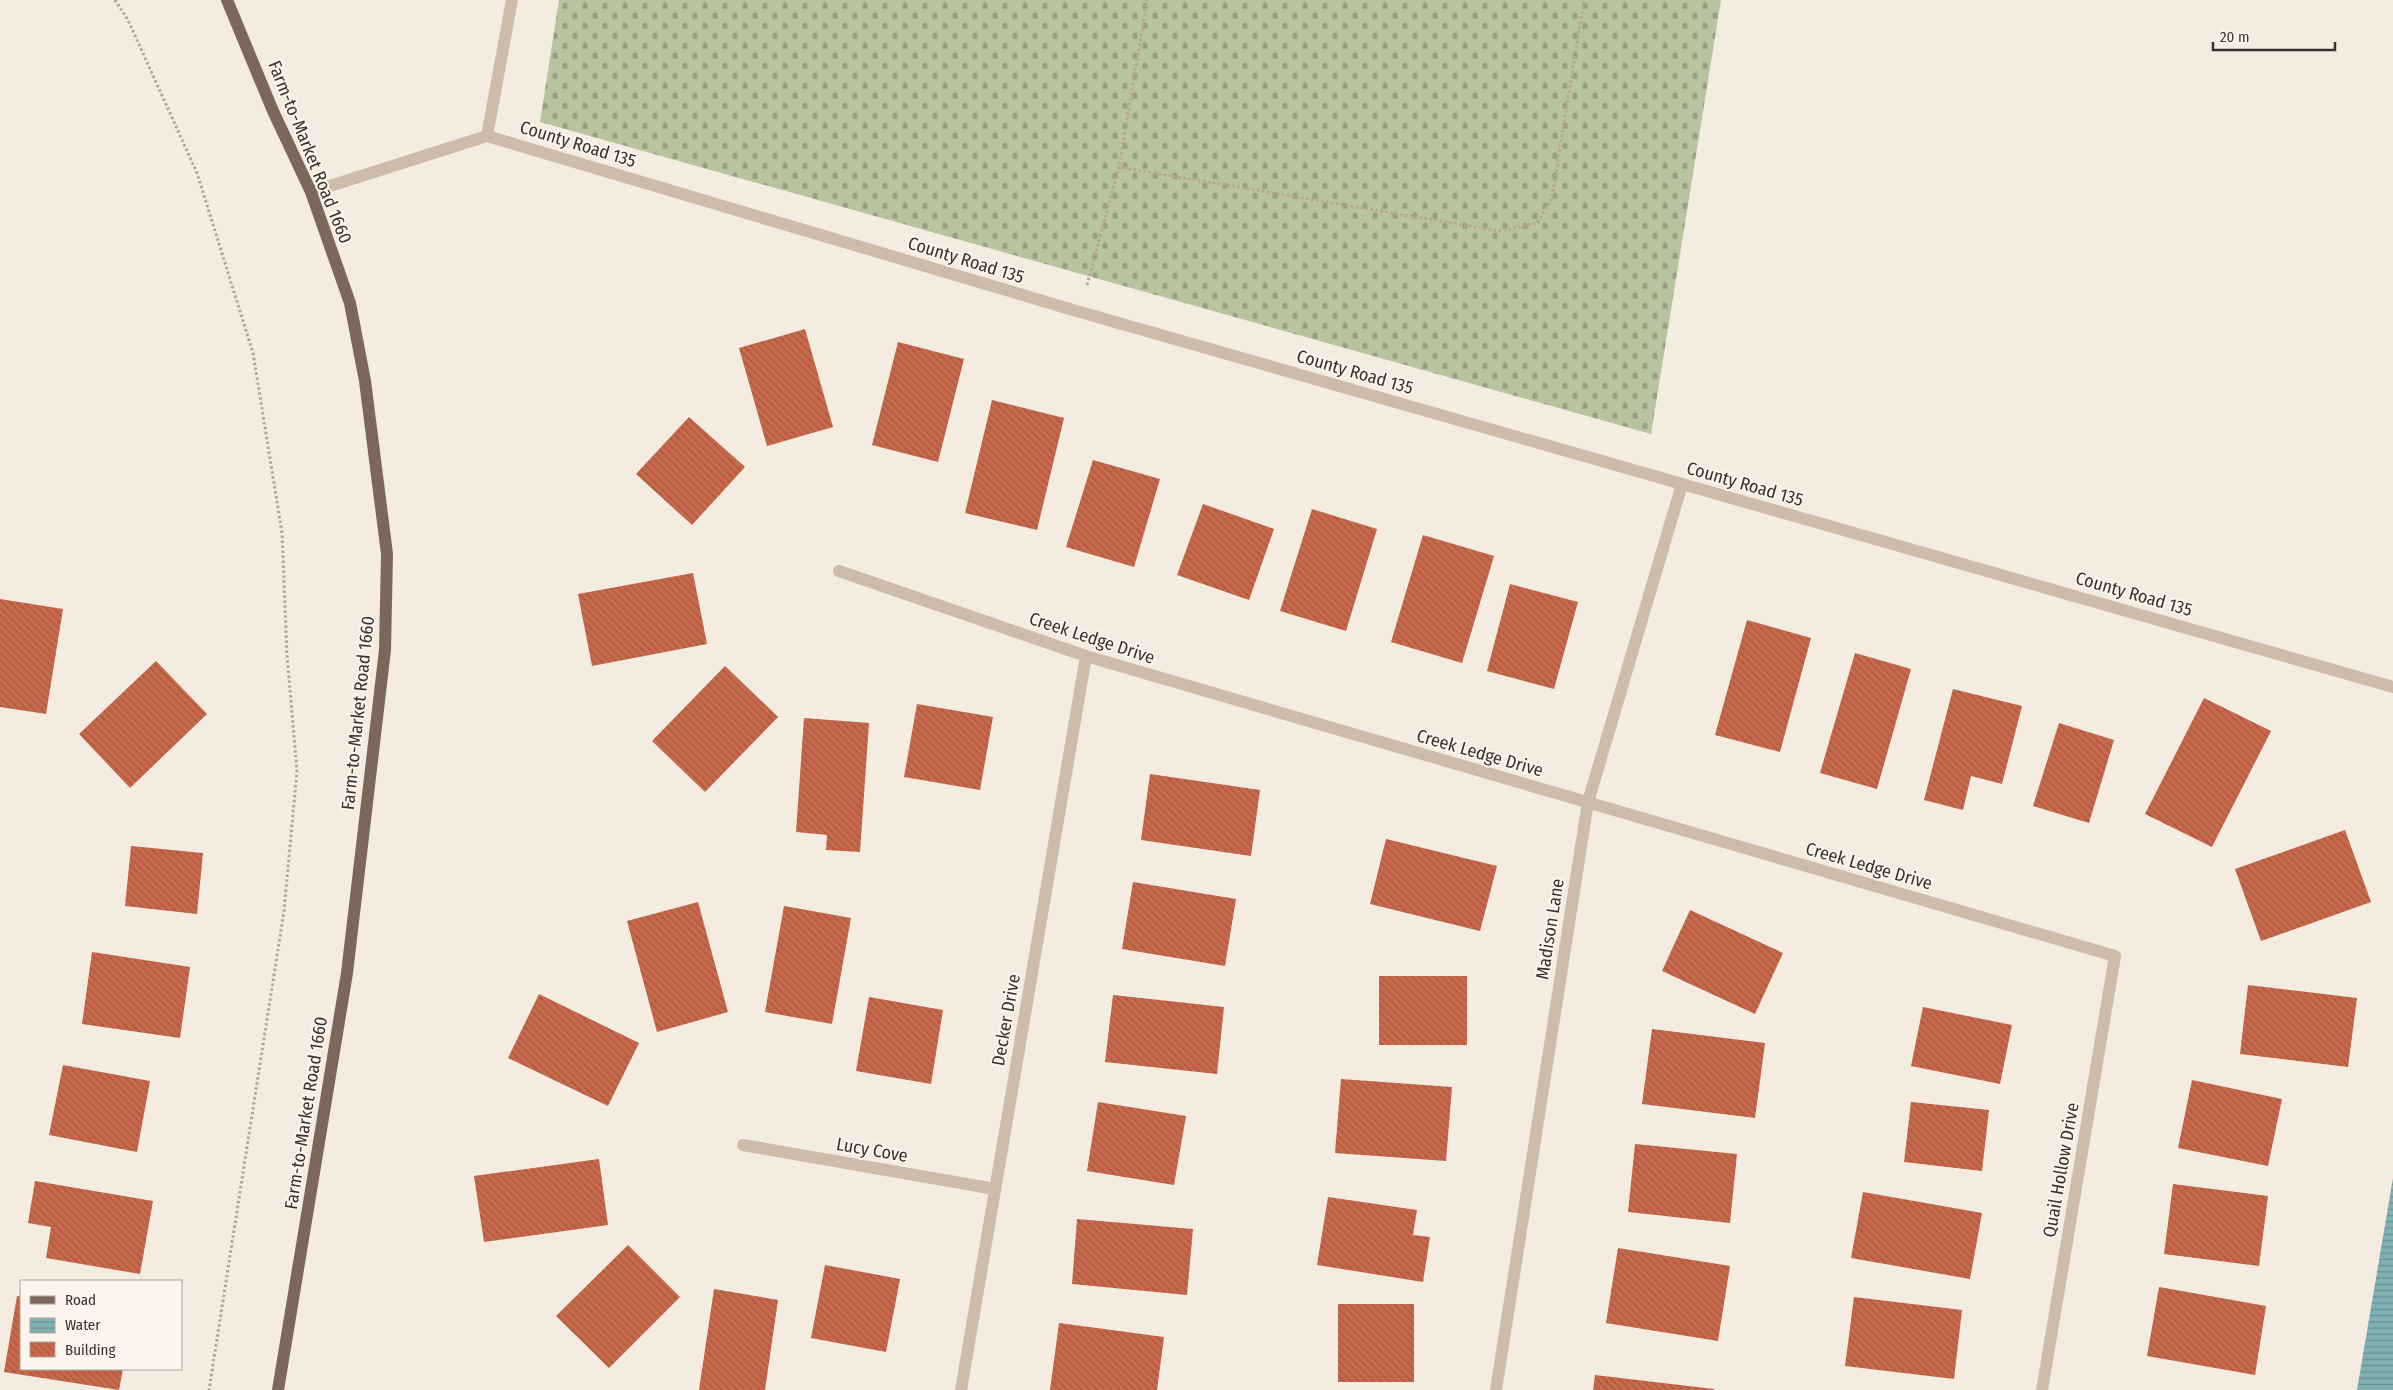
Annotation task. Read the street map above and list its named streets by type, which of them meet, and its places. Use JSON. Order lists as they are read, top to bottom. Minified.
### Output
{"streets":{"main road":["Farm-to-Market Road 1660"],"street":["County Road 135","Creek Ledge Drive","Madison Lane","Decker Drive","Lucy Cove","Quail Hollow Drive"]},"crossings":[["County Road 135","Madison Lane"],["Creek Ledge Drive","Madison Lane"],["Creek Ledge Drive","Decker Drive"],["Creek Ledge Drive","Quail Hollow Drive"],["Decker Drive","Lucy Cove"]],"legend":["Road","Water","Building"],"scale_bar":"20 m"}
